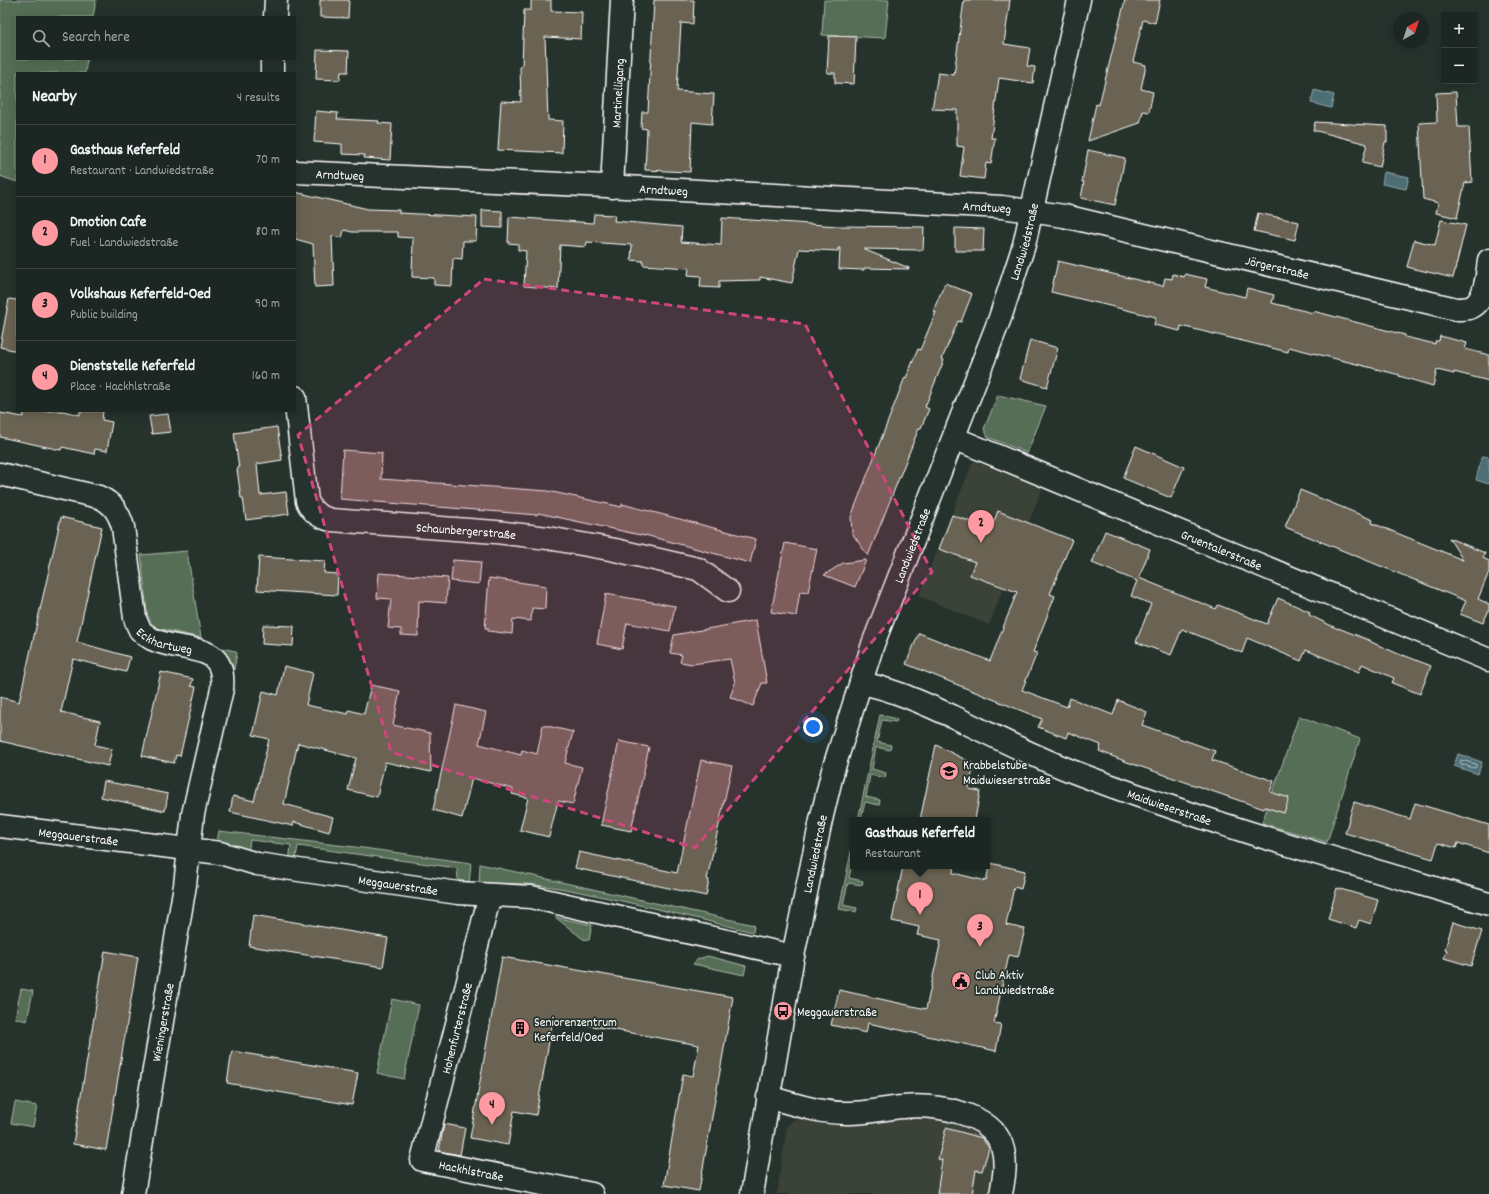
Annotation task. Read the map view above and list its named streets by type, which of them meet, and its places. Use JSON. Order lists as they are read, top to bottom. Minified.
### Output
{"streets":{"street":["Martinelligang","Arndtweg","Landwiedstraße","Jörgerstraße","Schaunbergerstraße","Gruentalerstraße","Eckhartweg","Maidwieserstraße","Meggauerstraße","Wieningerstraße","Hohenfurterstraße","Hackhlstraße"]},"crossings":[["Martinelligang","Arndtweg"],["Arndtweg","Landwiedstraße"],["Arndtweg","Jörgerstraße"],["Landwiedstraße","Jörgerstraße"],["Landwiedstraße","Gruentalerstraße"],["Landwiedstraße","Maidwieserstraße"],["Landwiedstraße","Meggauerstraße"],["Eckhartweg","Meggauerstraße"],["Eckhartweg","Wieningerstraße"],["Meggauerstraße","Wieningerstraße"],["Meggauerstraße","Hohenfurterstraße"],["Hohenfurterstraße","Hackhlstraße"]],"places":{"school or university":["Krabbelstube Maidwieserstraße"],"public building":["Club Aktiv Landwiedstraße"],"bus stop":["Meggauerstraße"],"building":["Seniorenzentrum Keferfeld/Oed"]},"north":"top right","page":{"map_buttons":["+","−"],"search":"Search here","heading":["Nearby","4 results"],"list":[{"mark":"1","name":"Gasthaus Keferfeld","note":"Restaurant · Landwiedstraße","value":"70 m"},{"mark":"2","name":"Dmotion Cafe","note":"Fuel · Landwiedstraße","value":"80 m"},{"mark":"3","name":"Volkshaus Keferfeld-Oed","note":"Public building","value":"90 m"},{"mark":"4","name":"Dienststelle Keferfeld","note":"Place · Hackhlstraße","value":"160 m"}],"pins":["2","1","3","4"],"popup":["Gasthaus Keferfeld","Restaurant"]}}
